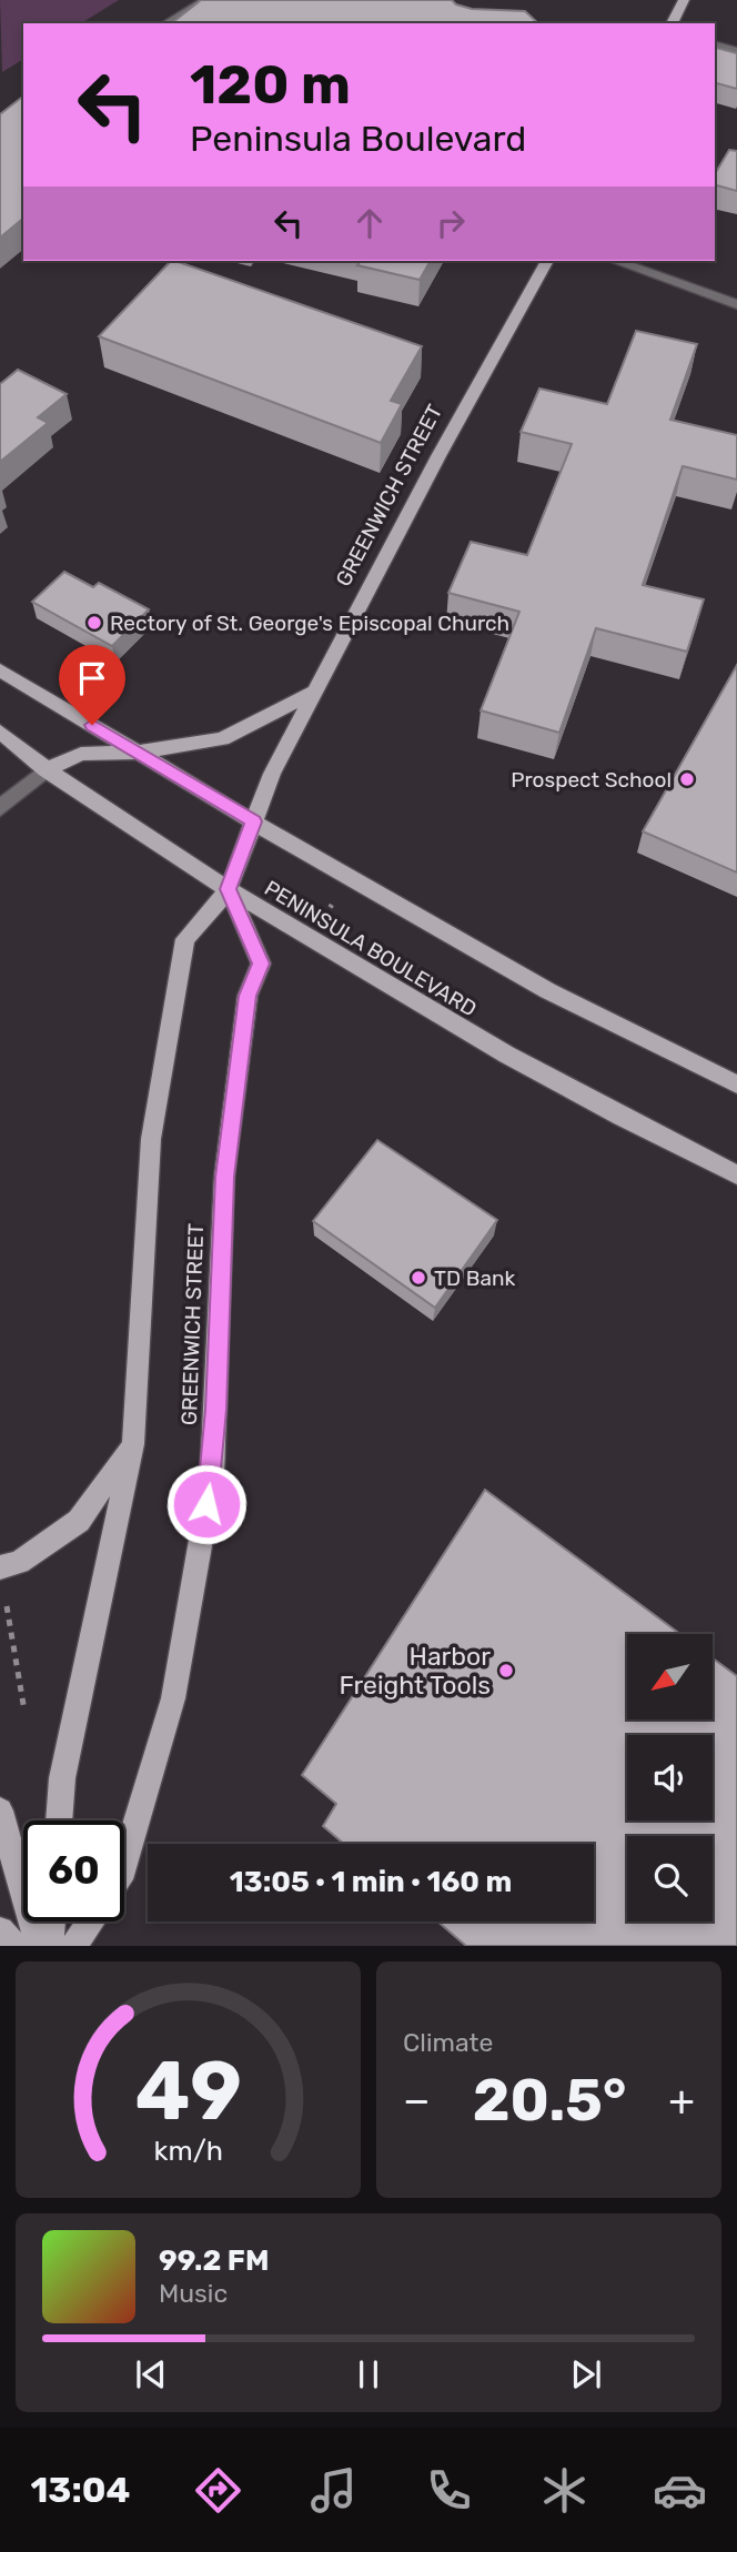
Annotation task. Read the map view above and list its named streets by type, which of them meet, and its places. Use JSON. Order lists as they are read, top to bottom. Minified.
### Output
{"streets":{"main road":["GREENWICH STREET","PENINSULA BOULEVARD"]},"crossings":[["GREENWICH STREET","PENINSULA BOULEVARD"]],"places":["Rectory of St. George's Episcopal Church","Prospect School","TD Bank","Harbor Freight Tools"],"north":"bottom left","page":{"turn":["120 m","Peninsula Boulevard"],"limit":"60","trip":"13:05 · 1 min · 160 m","tile":"Climate","heat":["−","20.5°","+"],"song":["99.2 FM","Music"],"tabs":"13:04","gauge":["49","km/h"]}}
